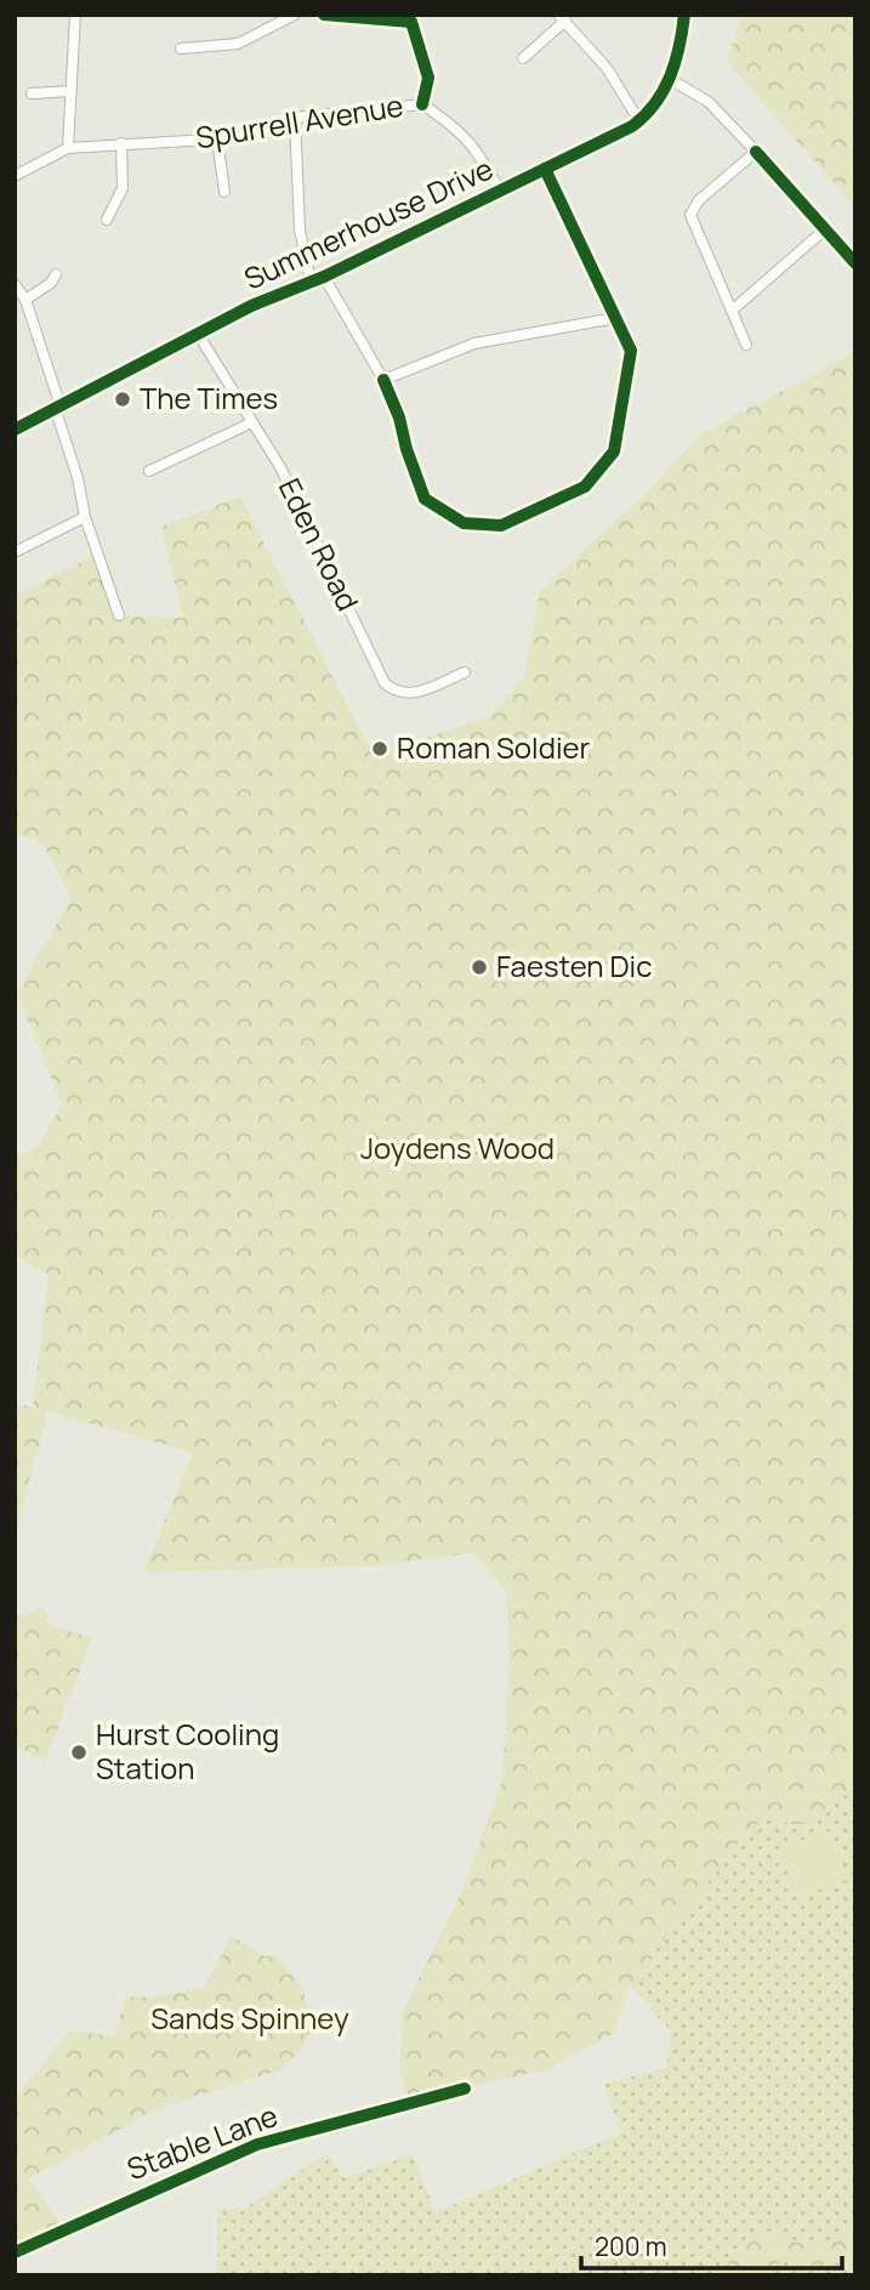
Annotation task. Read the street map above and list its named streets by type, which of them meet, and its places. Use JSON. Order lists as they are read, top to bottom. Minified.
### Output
{"streets":{"street":["Spurrell Avenue","Summerhouse Drive","Eden Road","Stable Lane"]},"crossings":[["Spurrell Avenue","Summerhouse Drive"],["Summerhouse Drive","Eden Road"]],"parks":["Joydens Wood","Sands Spinney"],"places":["The Times","Roman Soldier","Faesten Dic","Hurst Cooling Station"],"scale_bar":"200 m"}
